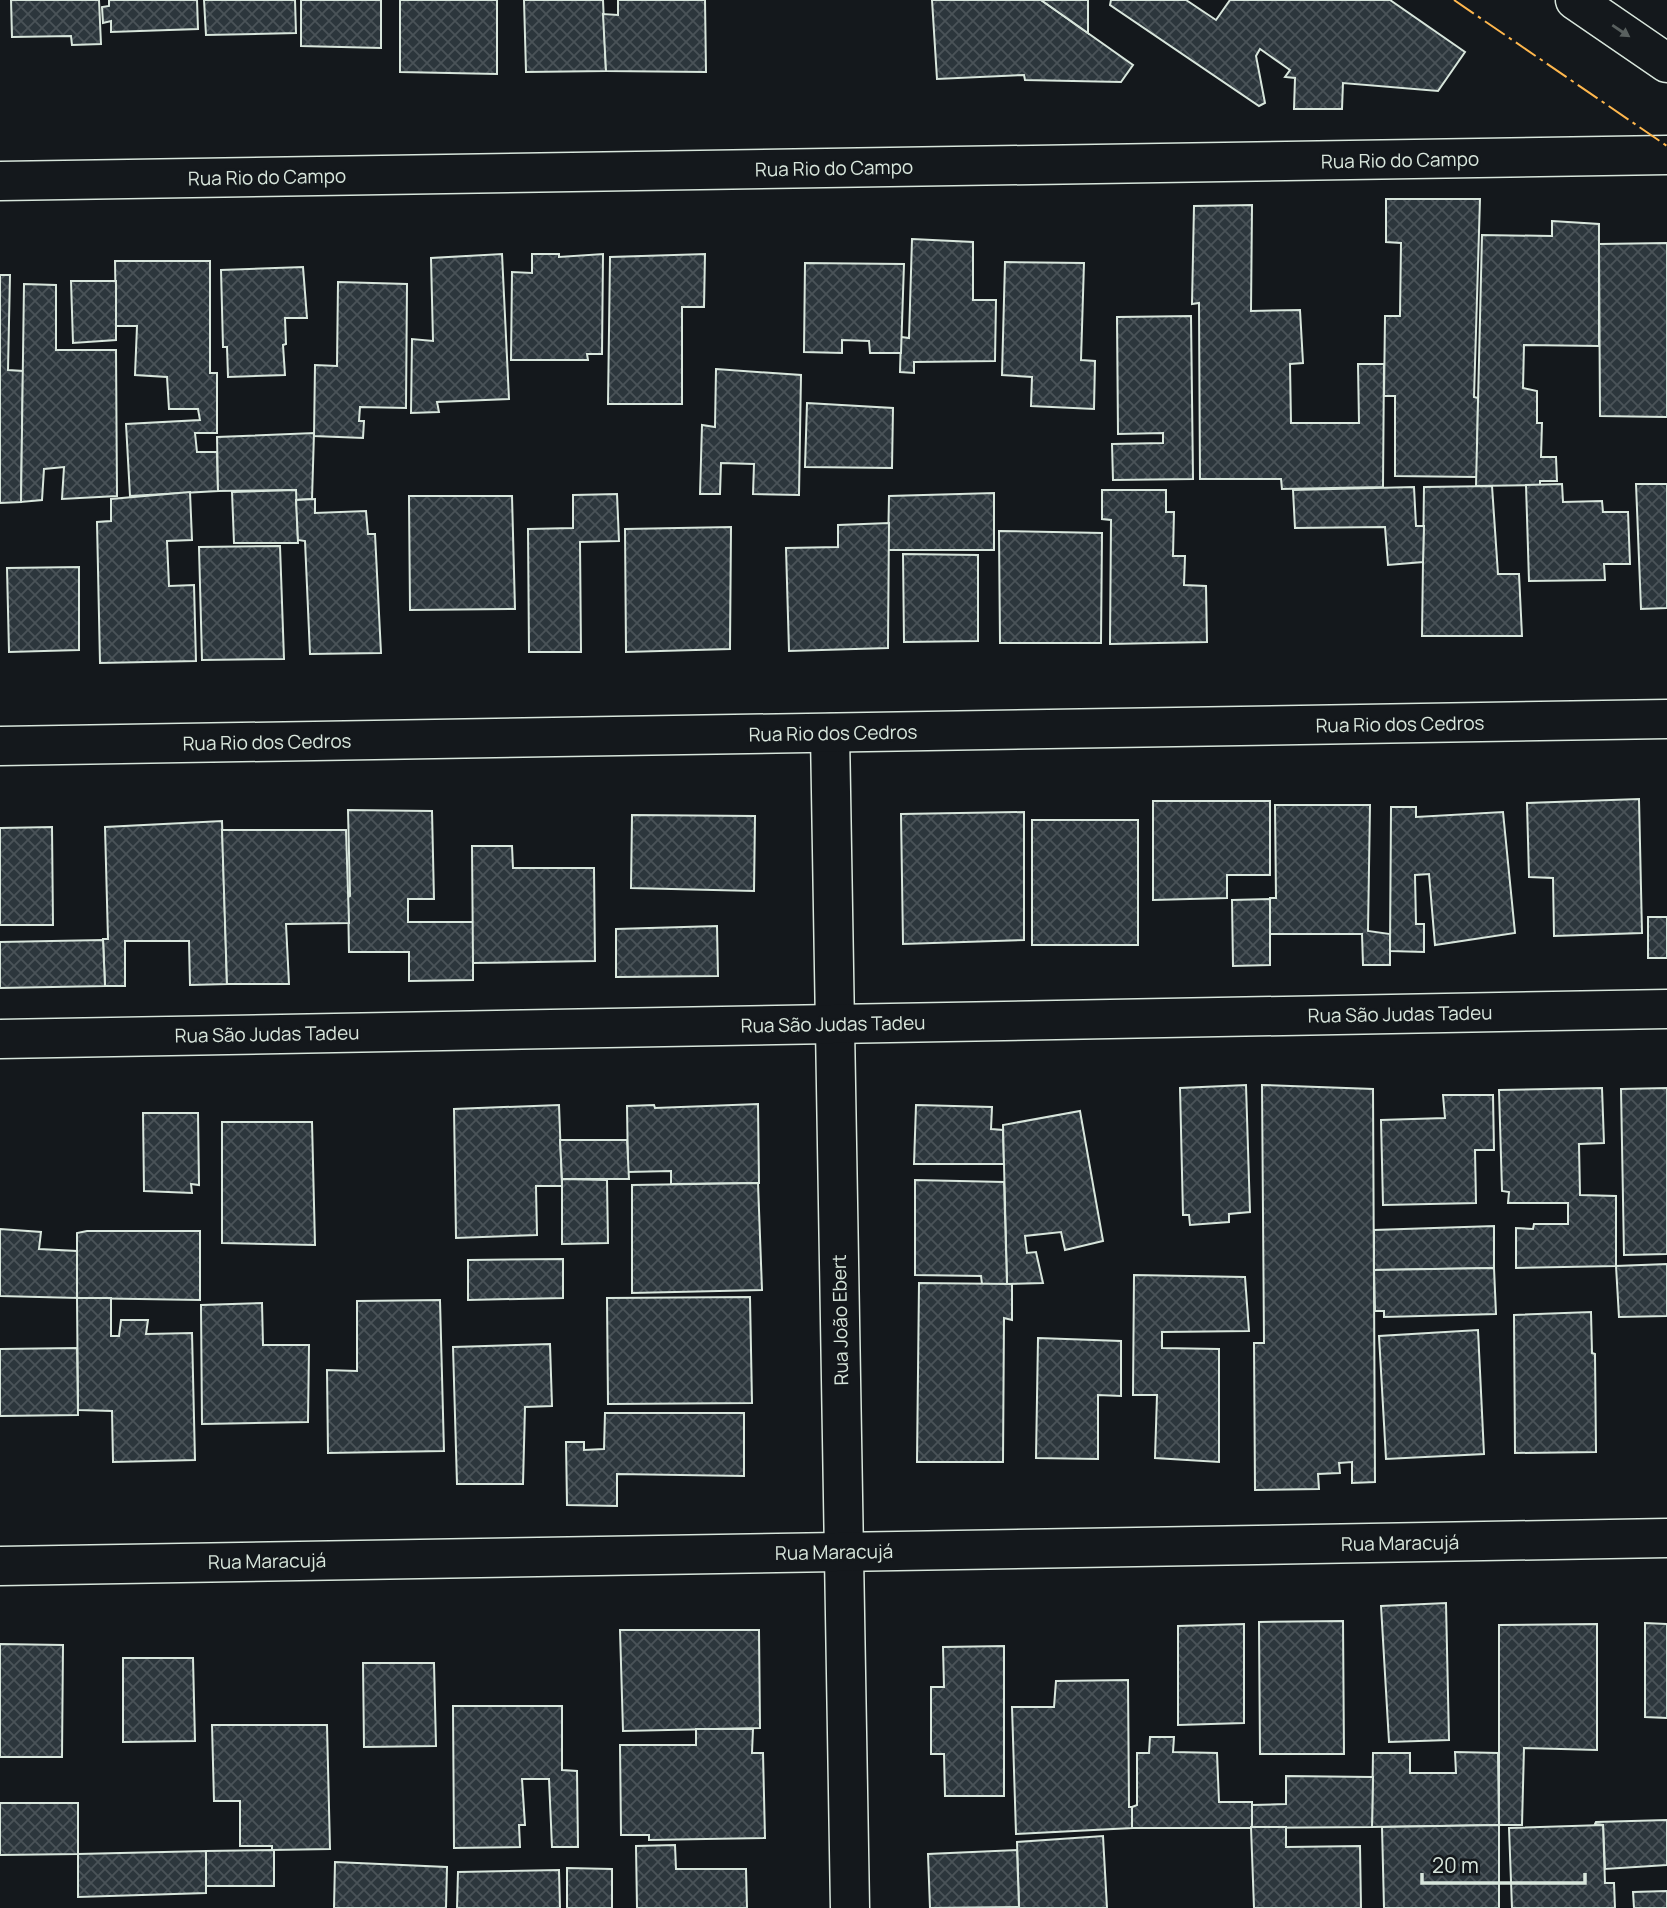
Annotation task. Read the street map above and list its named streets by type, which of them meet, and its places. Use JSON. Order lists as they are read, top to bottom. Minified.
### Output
{"streets":{"street":["Rua Rio do Campo","Rua Rio dos Cedros","Rua São Judas Tadeu","Rua João Ebert","Rua Maracujá"]},"crossings":[["Rua Rio dos Cedros","Rua João Ebert"],["Rua São Judas Tadeu","Rua João Ebert"],["Rua João Ebert","Rua Maracujá"]],"scale_bar":"20 m"}
